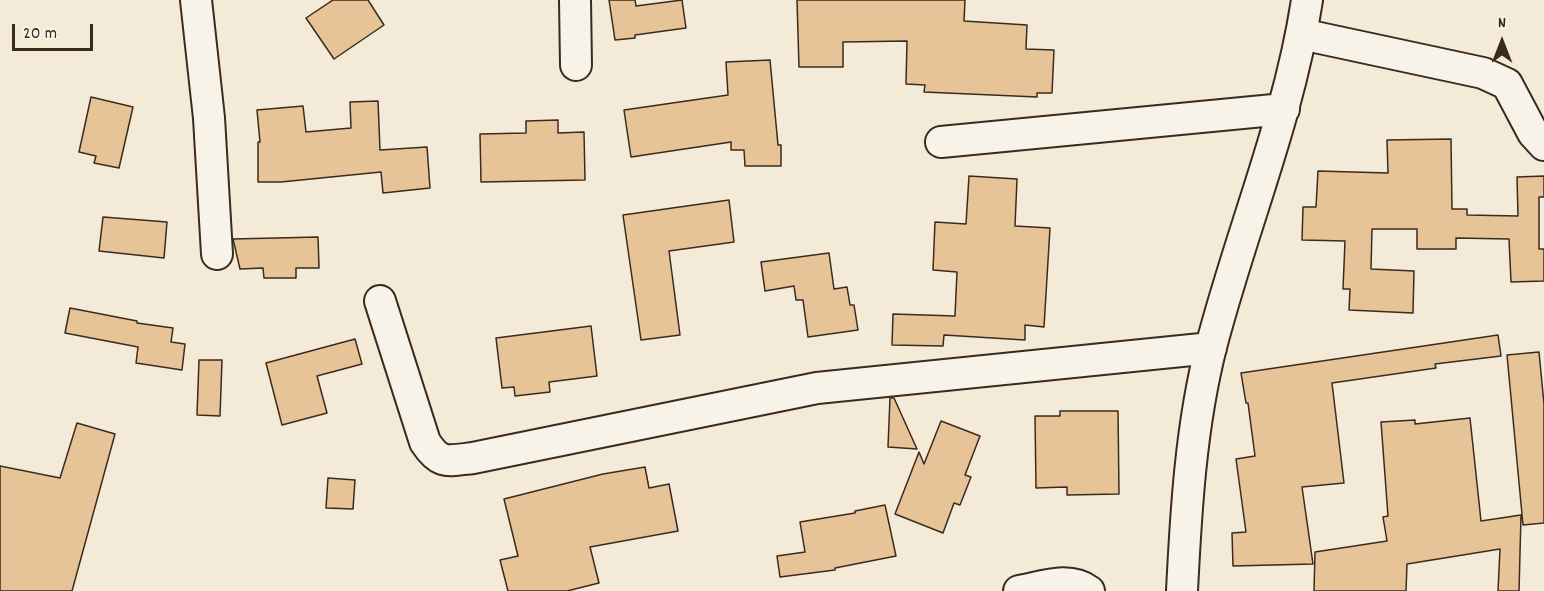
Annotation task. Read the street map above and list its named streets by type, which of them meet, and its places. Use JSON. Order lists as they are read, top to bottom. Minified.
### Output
{"scale_bar":"20 m","north":"top"}
